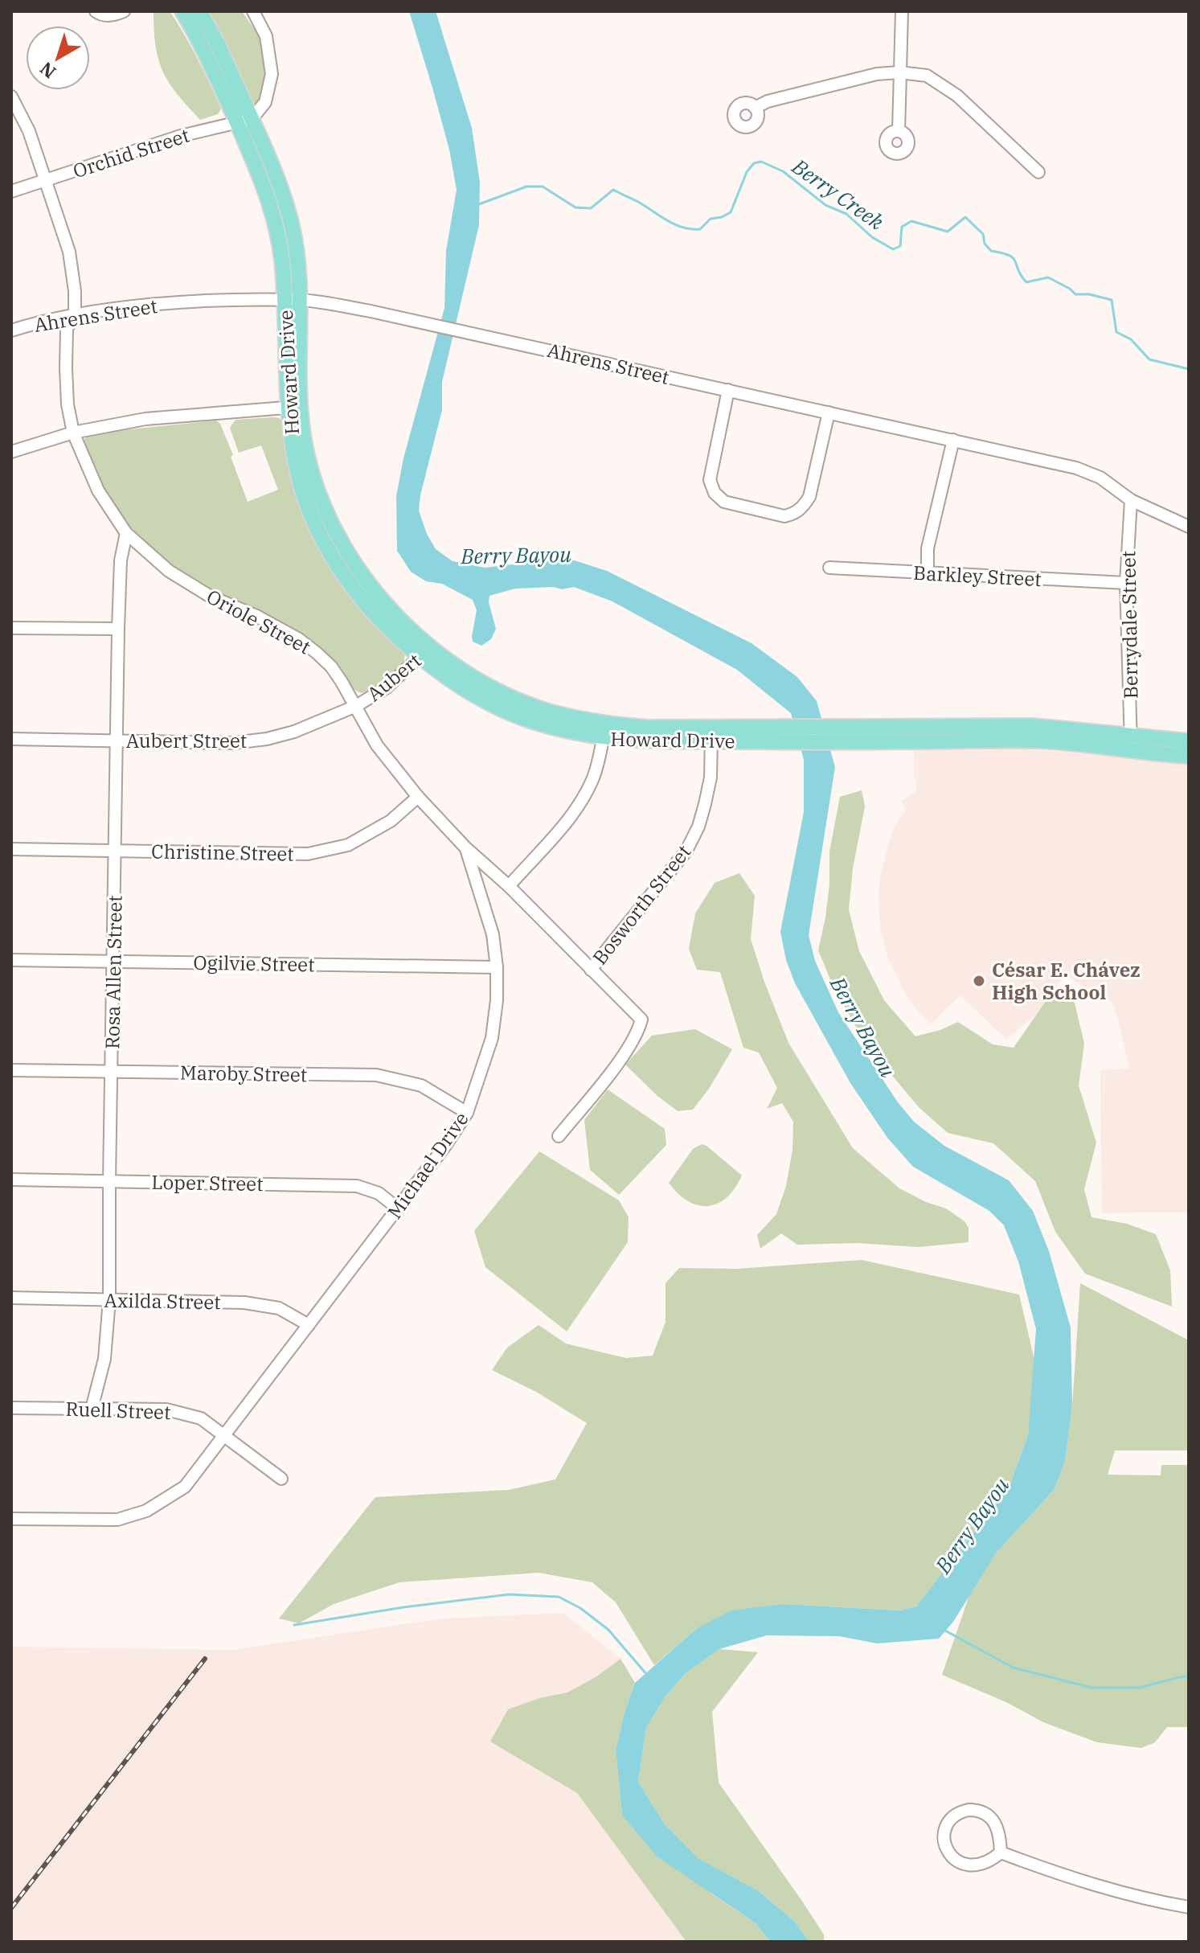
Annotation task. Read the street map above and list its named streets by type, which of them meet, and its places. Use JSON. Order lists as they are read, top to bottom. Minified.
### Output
{"streets":{"main road":["Howard Drive"],"street":["Orchid Street","Ahrens Street","Barkley Street","Oriole Street","Berrydale Street","Aubert","Aubert Street","Christine Street","Bosworth Street","Ogilvie Street","Rosa Allen Street","Maroby Street","Michael Drive","Loper Street","Axilda Street","Ruell Street"]},"crossings":[["Orchid Street","Howard Drive"],["Orchid Street","Oriole Street"],["Ahrens Street","Howard Drive"],["Ahrens Street","Oriole Street"],["Ahrens Street","Berrydale Street"],["Howard Drive","Berrydale Street"],["Howard Drive","Aubert"],["Howard Drive","Bosworth Street"],["Barkley Street","Berrydale Street"],["Oriole Street","Aubert"],["Oriole Street","Aubert Street"],["Oriole Street","Christine Street"],["Oriole Street","Bosworth Street"],["Oriole Street","Rosa Allen Street"],["Oriole Street","Michael Drive"],["Aubert","Aubert Street"],["Aubert Street","Rosa Allen Street"],["Christine Street","Rosa Allen Street"],["Ogilvie Street","Rosa Allen Street"],["Ogilvie Street","Michael Drive"],["Rosa Allen Street","Maroby Street"],["Rosa Allen Street","Loper Street"],["Rosa Allen Street","Axilda Street"],["Rosa Allen Street","Ruell Street"],["Maroby Street","Michael Drive"],["Michael Drive","Loper Street"],["Michael Drive","Axilda Street"],["Michael Drive","Ruell Street"]],"water":["Berry Creek","Berry Bayou"],"places":["César E. Chávez High School"],"north":"bottom left"}
